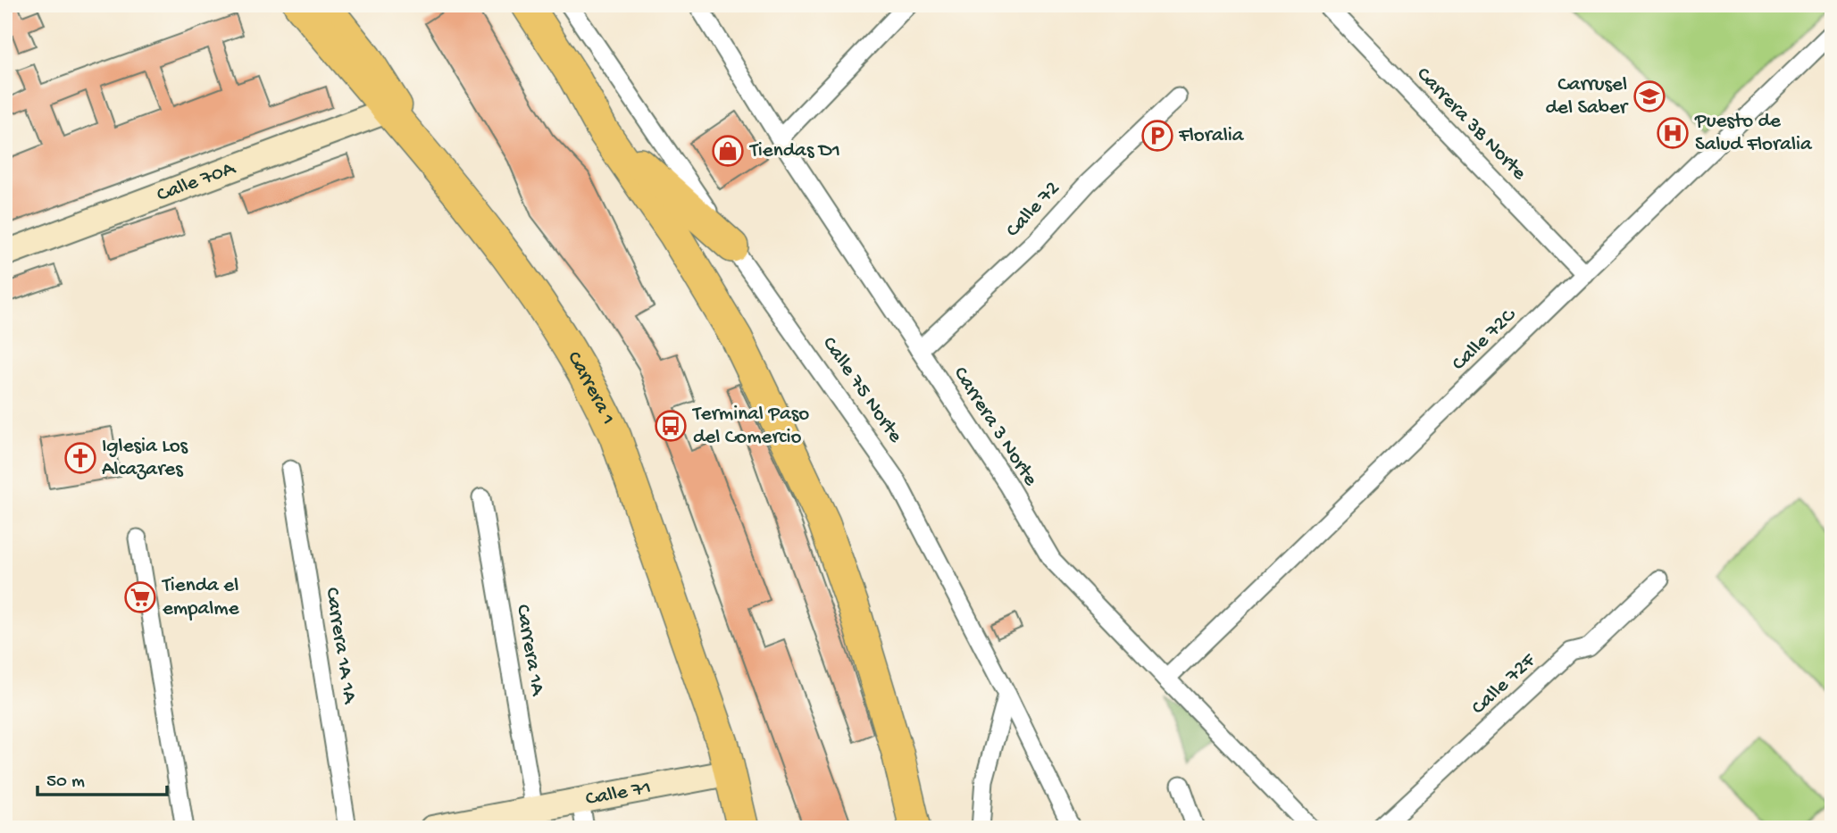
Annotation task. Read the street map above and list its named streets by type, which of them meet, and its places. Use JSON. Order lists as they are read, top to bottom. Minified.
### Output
{"streets":{"highway":["Carrera 1"],"street":["Carrera 3B Norte","Calle 70A","Calle 72","Calle 72C","Calle 75 Norte","Carrera 3 Norte","Carrera 1A 1A","Carrera 1A","Calle 72F","Calle 71"]},"crossings":[["Carrera 3B Norte","Calle 72C"],["Calle 72","Carrera 3 Norte"],["Calle 72C","Carrera 3 Norte"],["Carrera 1","Calle 71"],["Carrera 1A","Calle 71"]],"places":{"school or university":["Carrusel del Saber"],"hospital":["Puesto de Salud Floralia"],"parking":["Floralia"],"shop":["Tiendas D1"],"bus stop":["Terminal Paso del Comercio"],"church":["Iglesia Los Alcazares"],"supermarket":["Tienda el empalme"]},"scale_bar":"50 m"}
